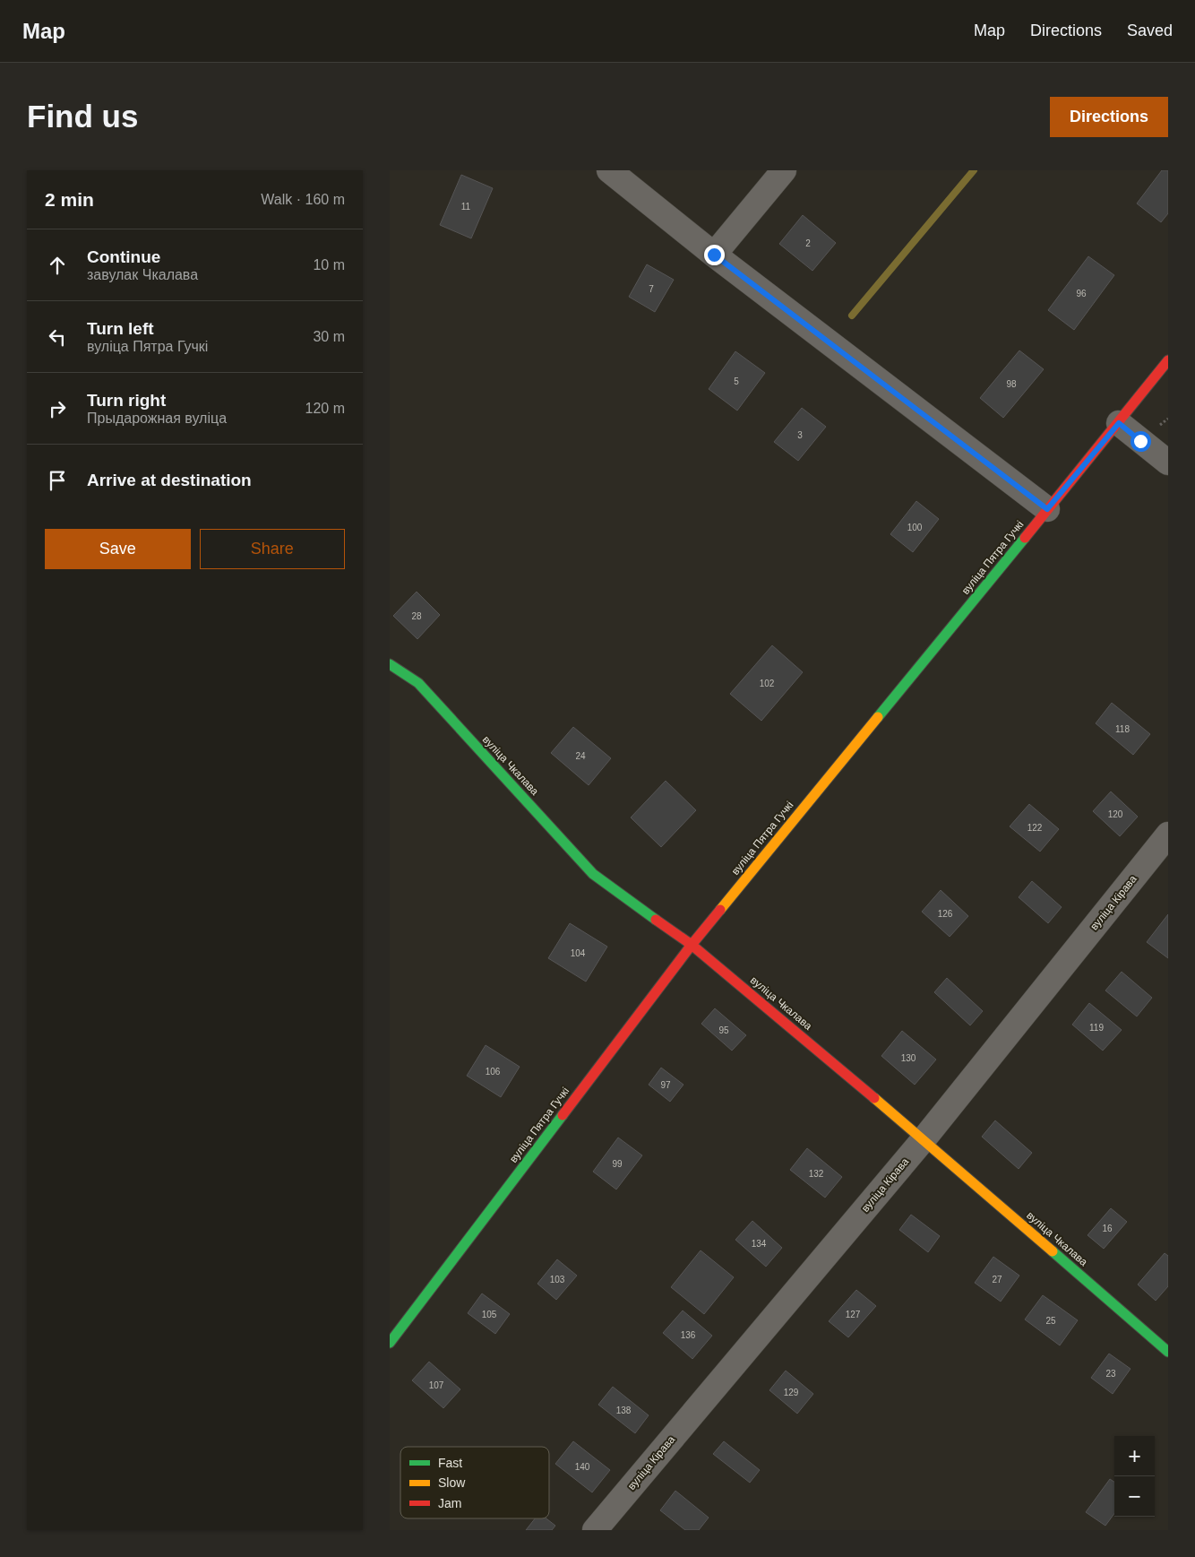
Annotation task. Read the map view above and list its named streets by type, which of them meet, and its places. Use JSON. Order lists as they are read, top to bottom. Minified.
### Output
{"streets":{"street":["вуліца Пятра Гучкі","вуліца Чкалава","вуліца Кірава"]},"crossings":[["вуліца Пятра Гучкі","вуліца Чкалава"],["вуліца Чкалава","вуліца Кірава"]],"house_numbers":["11","2","7","96","5","98","3","100","28","102","118","24","120","122","126","104","119","95","130","106","97","99","132","16","134","103","27","105","127","25","136","23","107","129","138","140"],"legend":["Fast","Slow","Jam"],"page":{"header":"Map","nav":["Map","Directions","Saved"],"buttons":["Directions",["Save","Share"]],"title":"Find us","heading":["2 min","Walk · 160 m"],"list":[["Continue","завулак Чкалава","10 m"],["Turn left","вуліца Пятра Гучкі","30 m"],["Turn right","Прыдарожная вуліца","120 m"],"Arrive at destination"],"map_buttons":["+","−"]}}
